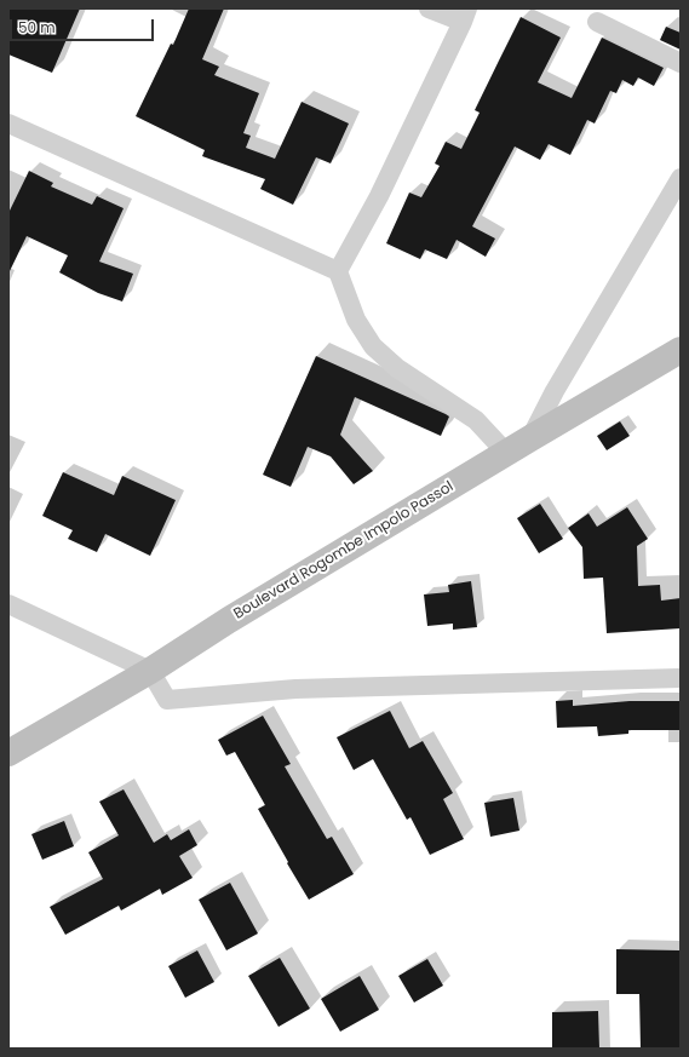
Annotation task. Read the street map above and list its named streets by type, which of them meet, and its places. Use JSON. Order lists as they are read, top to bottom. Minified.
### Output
{"streets":{"street":["Boulevard Rogombe Impolo Passol"]},"scale_bar":"50 m"}
